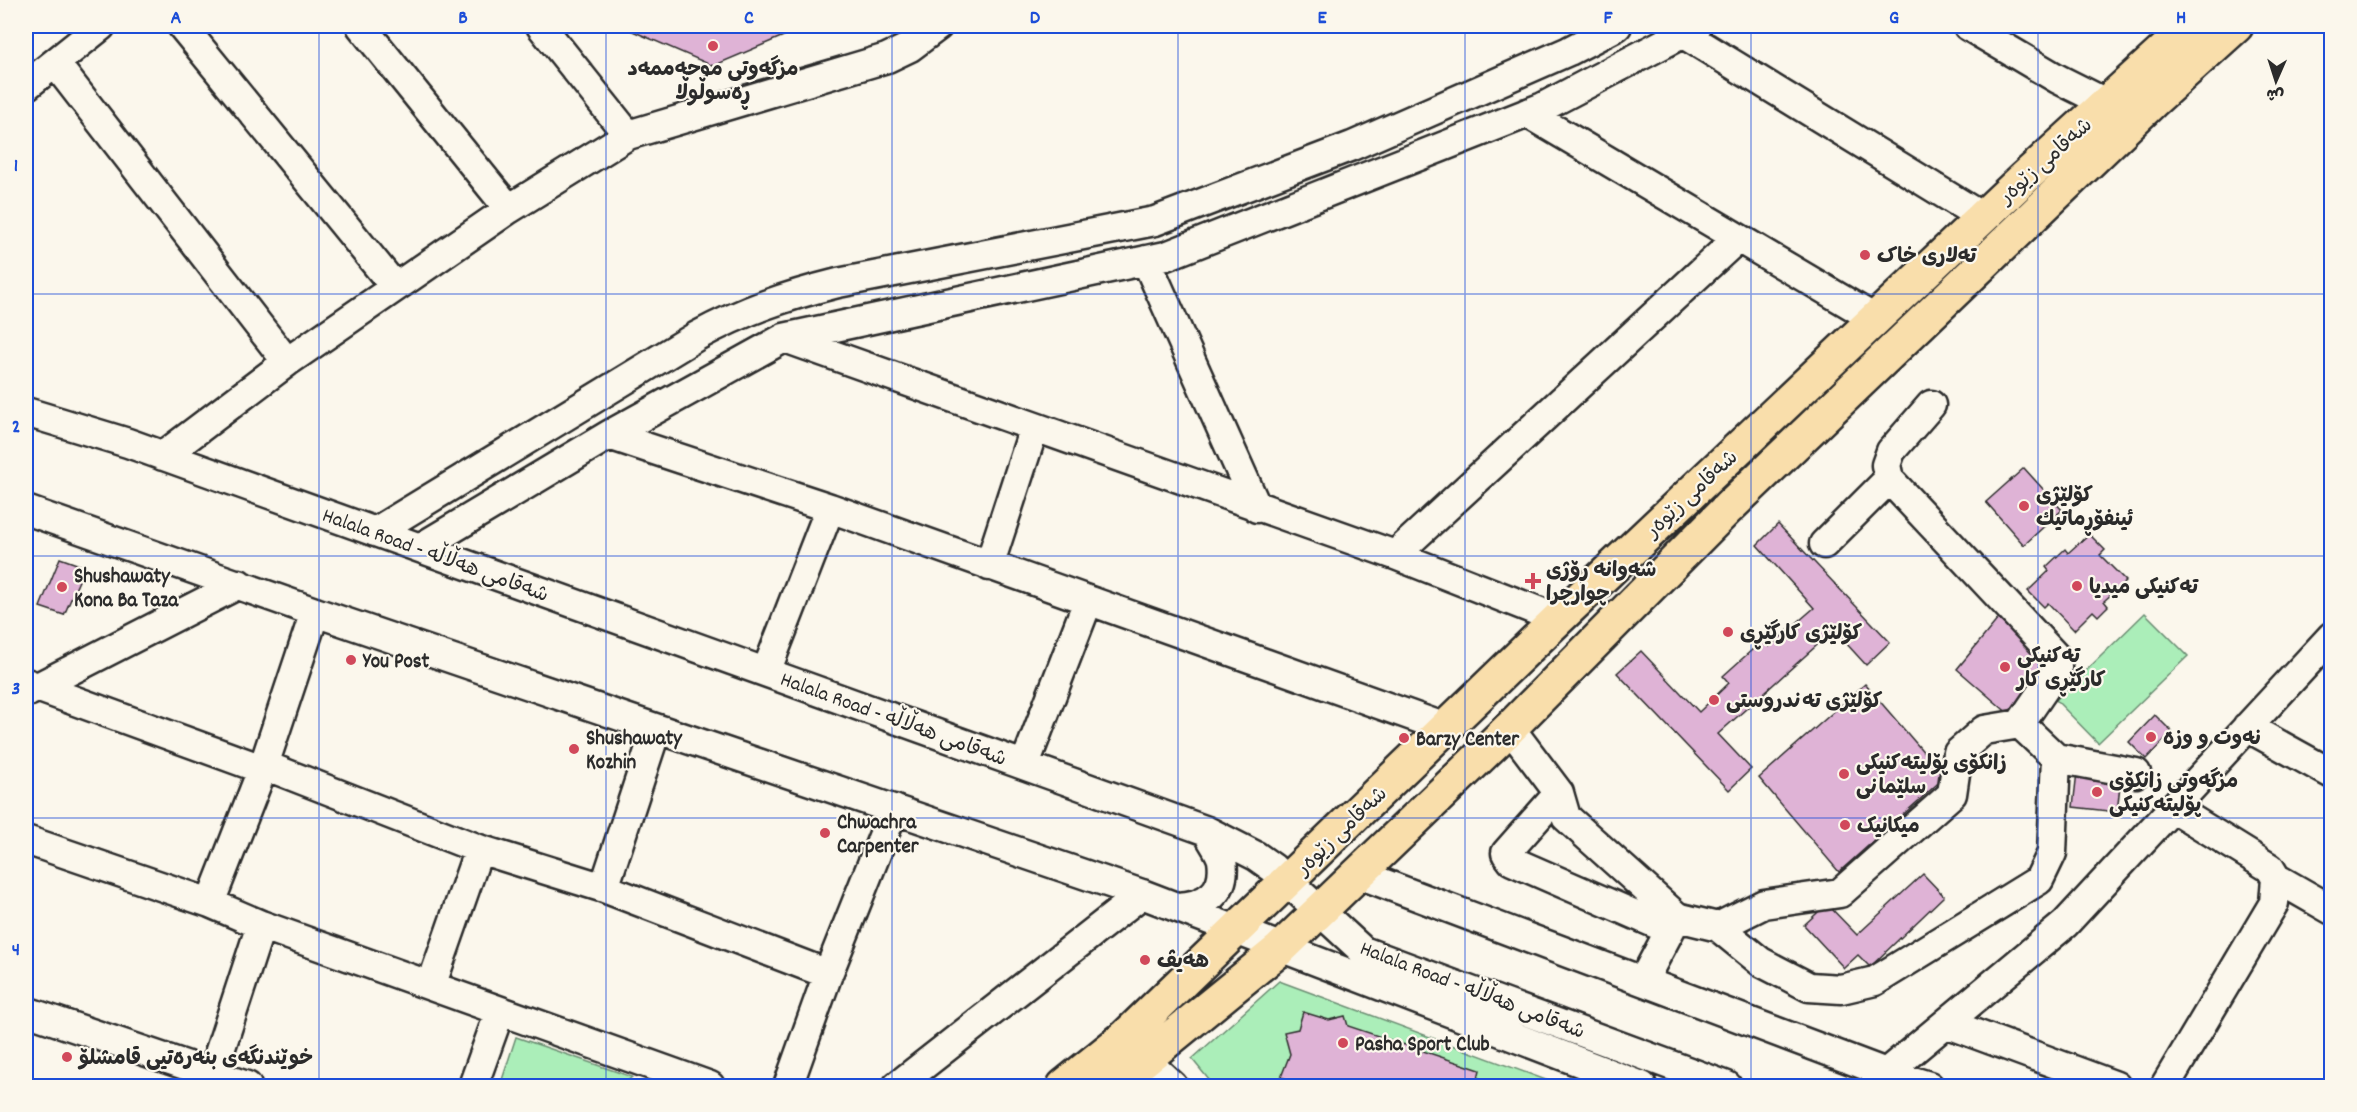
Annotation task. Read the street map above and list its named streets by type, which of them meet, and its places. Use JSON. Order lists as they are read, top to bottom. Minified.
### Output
{"streets":{"main road":["شەقامی زێوەر"],"street":["Halala Road - شەقامی هەڵاڵە"]},"crossings":[["شەقامی زێوەر","Halala Road - شەقامی هەڵاڵە"]],"places":{"other":["مزگەوتی موحەممەد ڕەسوڵوڵا","تەلاری خاک","کۆلێژی ئینفۆڕماتیك","تەکنیکی میدیا","Shushawaty Kona Ba Taza","کۆلێژی کارگێڕی","You Post","تەکنیکی کارگێڕی کار","کۆلێژی تەندروستی","نەوت و وزە","Barzy Center","Shushawaty Kozhin","زانکۆی پۆلیتەکنیکی سلێمانی","مزگەوتی زانکۆی پۆلیتەکنیکی","میکانیک","Chwachra Carpenter","ھەیڤ","Pasha Sport Club","خوێندنگەی بنەرەتیی قامشلۆ"],"health":["شەوانە ڕۆژی چوارچرا"]},"north":"bottom","grid":{"columns":["A","B","C","D","E","F","G","H"],"rows":["1","2","3","4"]}}
